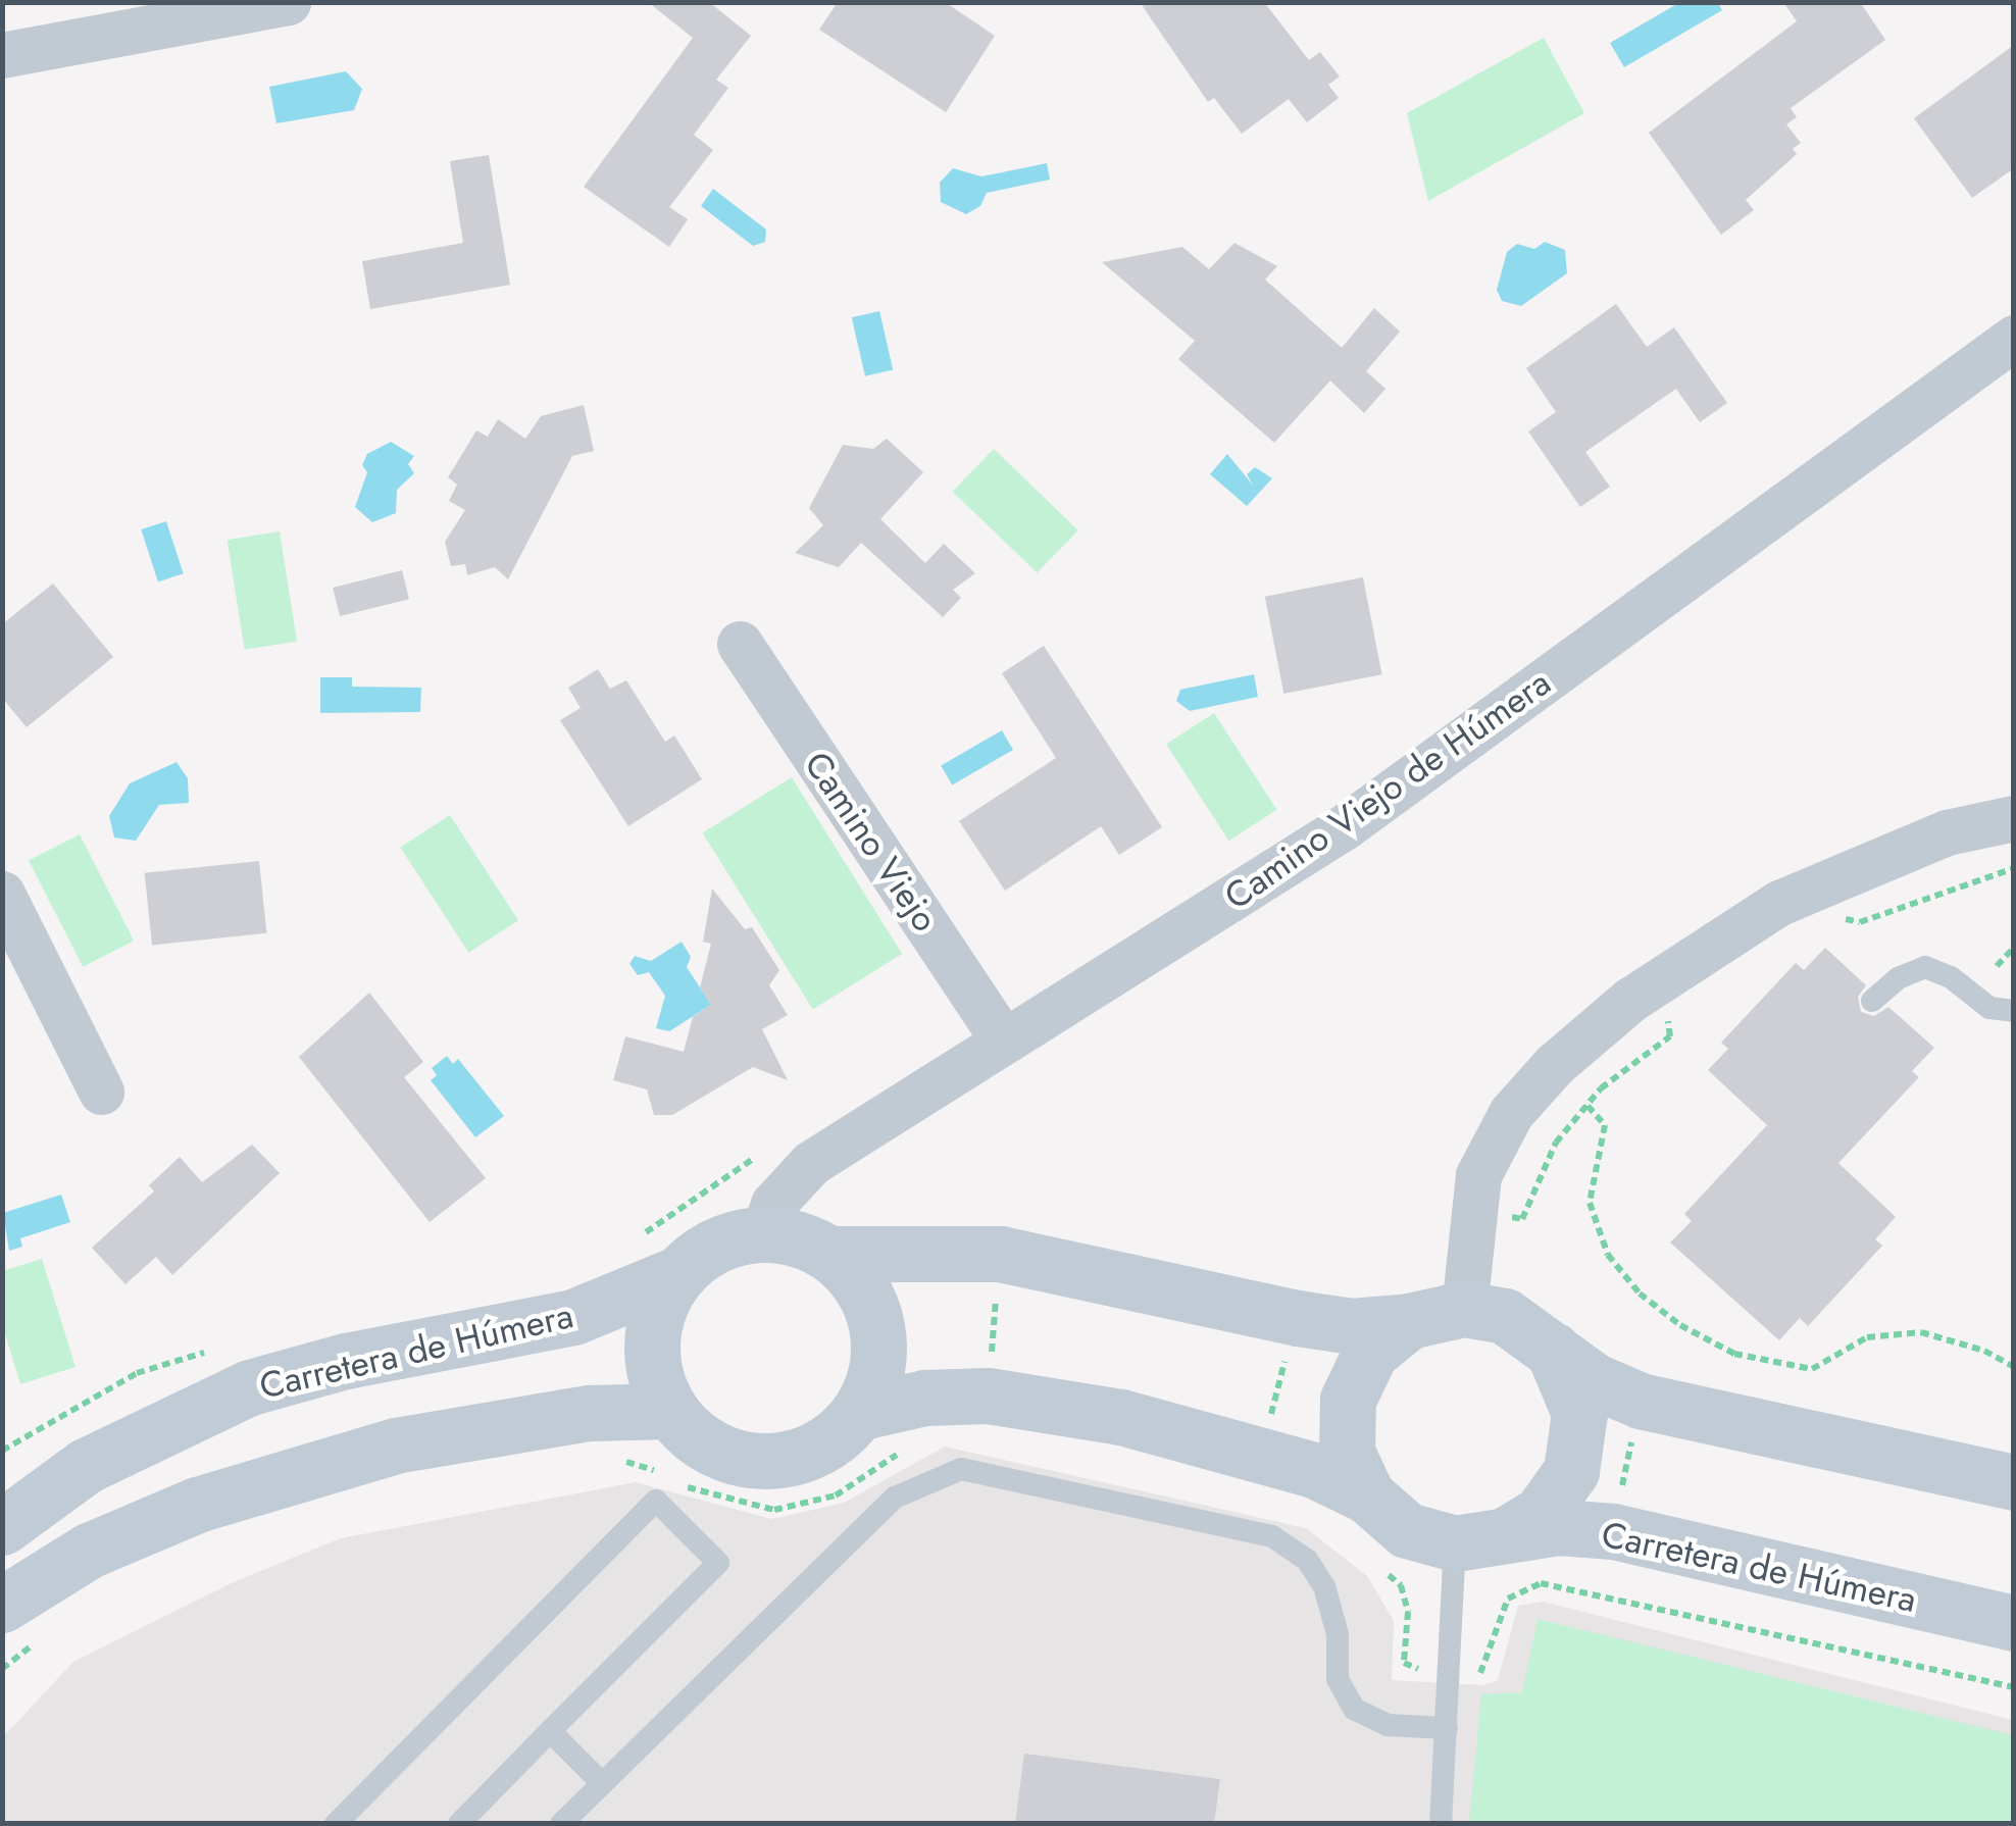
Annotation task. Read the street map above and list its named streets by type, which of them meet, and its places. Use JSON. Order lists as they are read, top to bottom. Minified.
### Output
{"streets":{"street":["Camino Viejo de Húmera","Camino Viejo","Carretera de Húmera"]},"crossings":[["Camino Viejo de Húmera","Camino Viejo"],["Camino Viejo de Húmera","Carretera de Húmera"]]}
